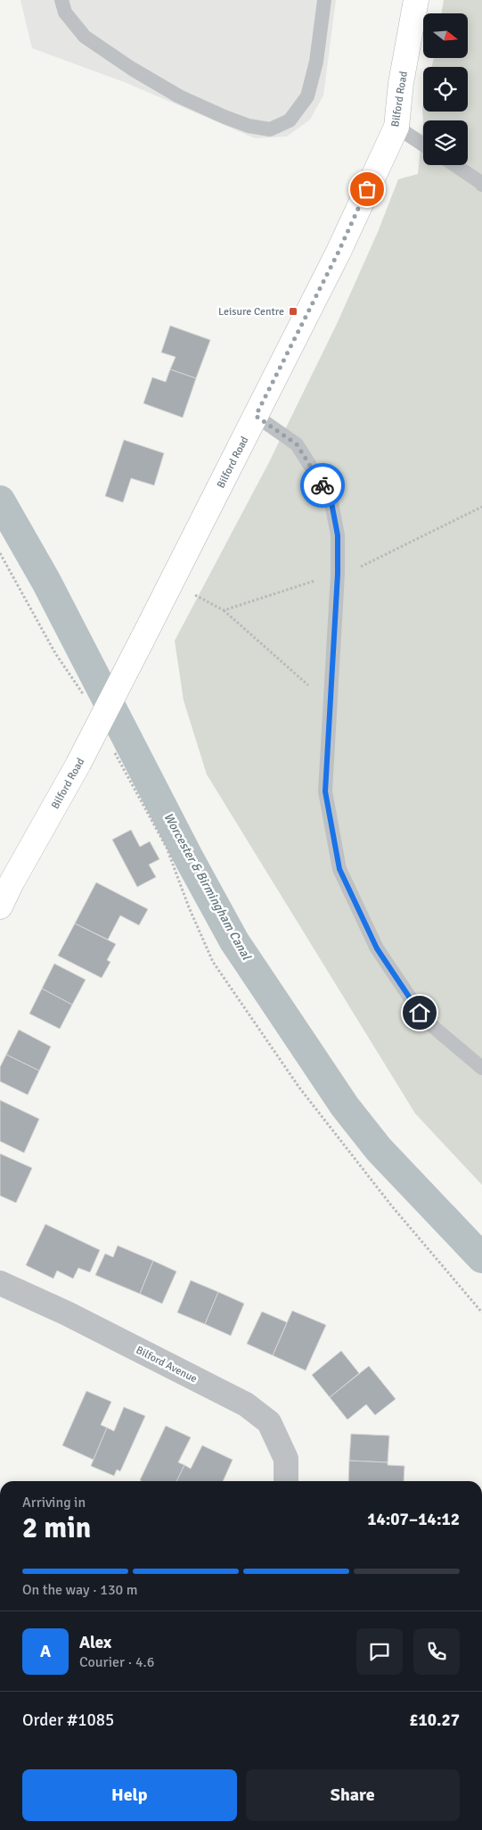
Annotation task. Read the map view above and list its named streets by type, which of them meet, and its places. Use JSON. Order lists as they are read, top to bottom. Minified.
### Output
{"streets":{"main road":["Bilford Road"],"street":["Bilford Avenue"]},"water":["Worcester & Birmingham Canal"],"places":{"transit":["Leisure Centre"]},"north":"right","page":{"heading":["2 min","Arriving in","14:07–14:12"],"panel":["Alex","Courier · 4.6","Order #1085","£10.27"],"bar":"On the way · 130 m","round":"A","buttons":["Help","Share"]}}
